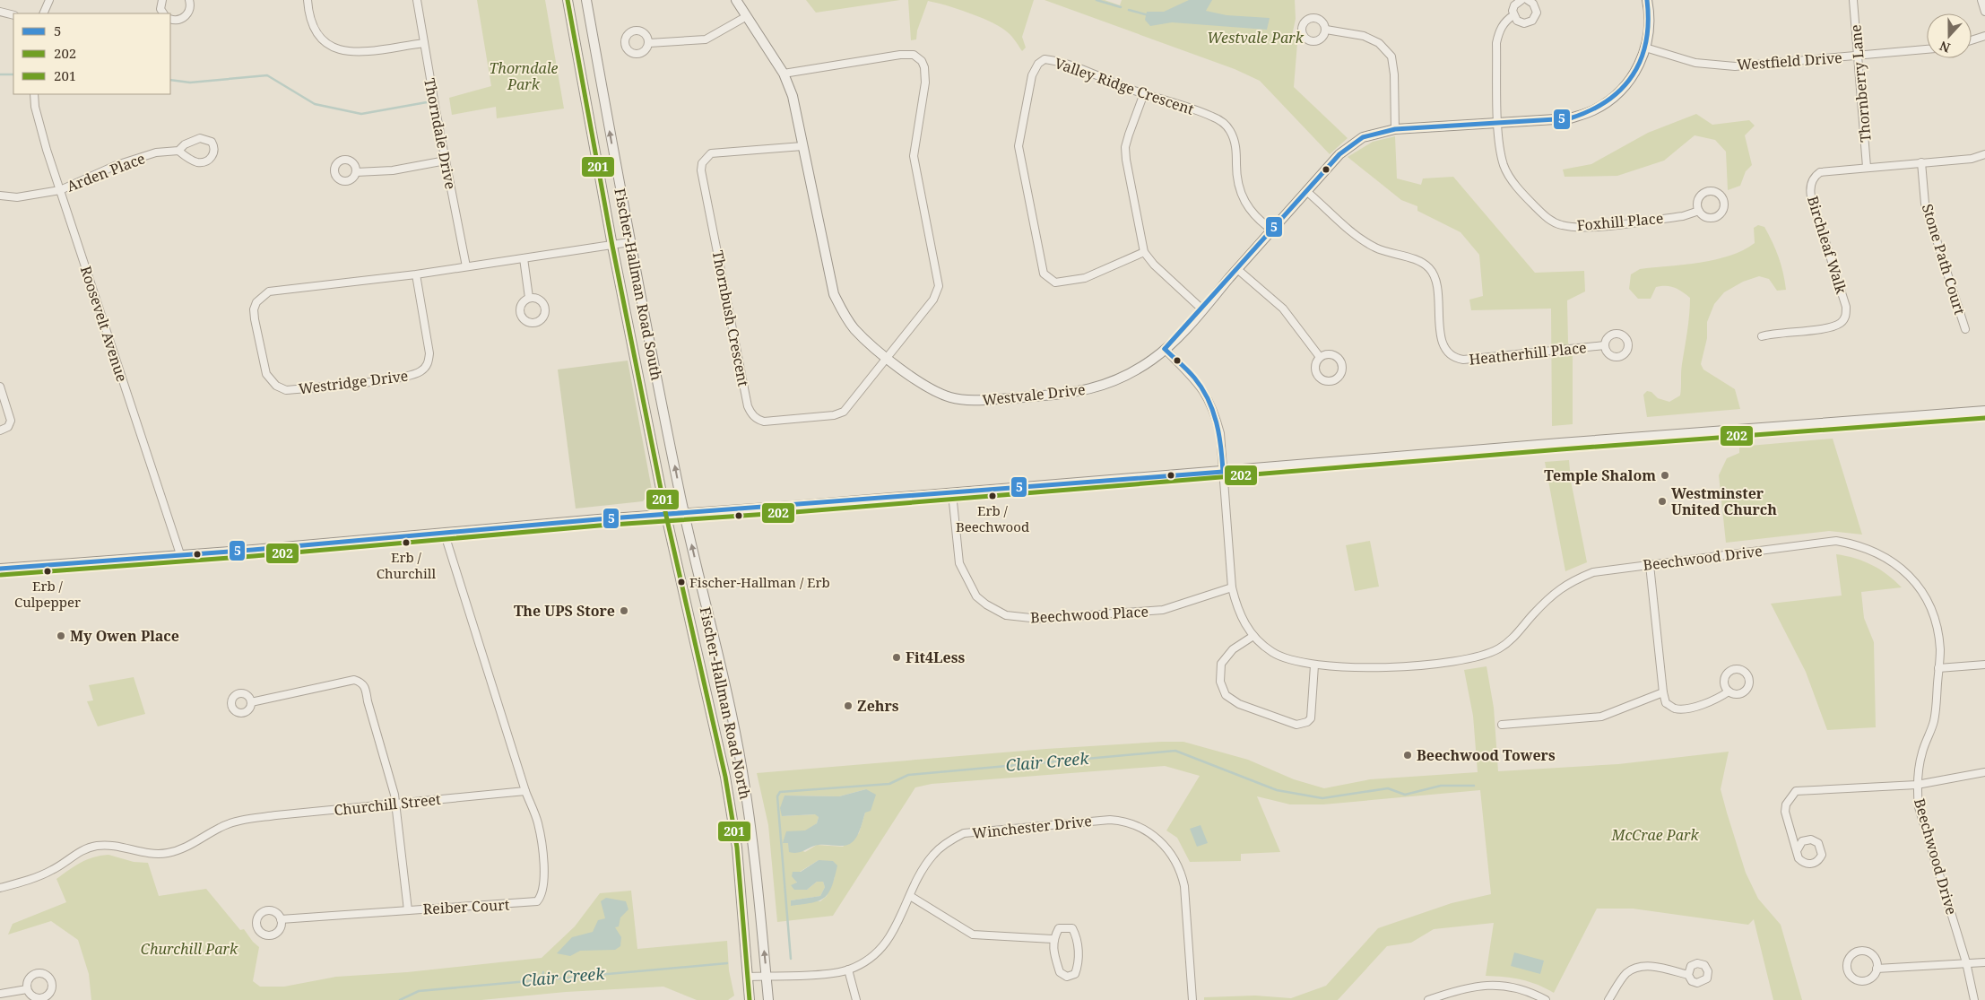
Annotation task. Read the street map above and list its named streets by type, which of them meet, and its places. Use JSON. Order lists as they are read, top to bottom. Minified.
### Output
{"streets":{"main road":["Fischer-Hallman Road South","Westvale Drive","Fischer-Hallman Road North"],"street":["Westfield Drive","Thornberry Lane","Valley Ridge Crescent","Thorndale Drive","Arden Place","Foxhill Place","Birchleaf Walk","Stone Path Court","Thornbush Crescent","Roosevelt Avenue","Heatherhill Place","Westridge Drive","Beechwood Drive","Beechwood Place","Churchill Street","Winchester Drive","Reiber Court"]},"crossings":[["Westfield Drive","Thornberry Lane"],["Westfield Drive","Westvale Drive"],["Thornberry Lane","Birchleaf Walk"],["Valley Ridge Crescent","Westvale Drive"],["Thorndale Drive","Westridge Drive"],["Arden Place","Roosevelt Avenue"],["Foxhill Place","Westvale Drive"],["Birchleaf Walk","Stone Path Court"],["Fischer-Hallman Road South","Westridge Drive"],["Fischer-Hallman Road South","Fischer-Hallman Road North"],["Thornbush Crescent","Westvale Drive"],["Heatherhill Place","Westvale Drive"],["Westvale Drive","Beechwood Drive"],["Beechwood Drive","Beechwood Place"],["Fischer-Hallman Road North","Winchester Drive"],["Churchill Street","Reiber Court"]],"water":["Clair Creek"],"parks":["Westvale Park","Thorndale Park","McCrae Park","Churchill Park"],"places":["Temple Shalom","Erb / Beechwood","Westminster United Church","Erb / Churchill","Erb / Culpepper","Fischer-Hallman / Erb","The UPS Store","My Owen Place","Fit4Less","Zehrs","Beechwood Towers"],"lines":["transit line 5","transit line 201","transit line 202"],"legend":["5","202","201"],"north":"bottom"}
